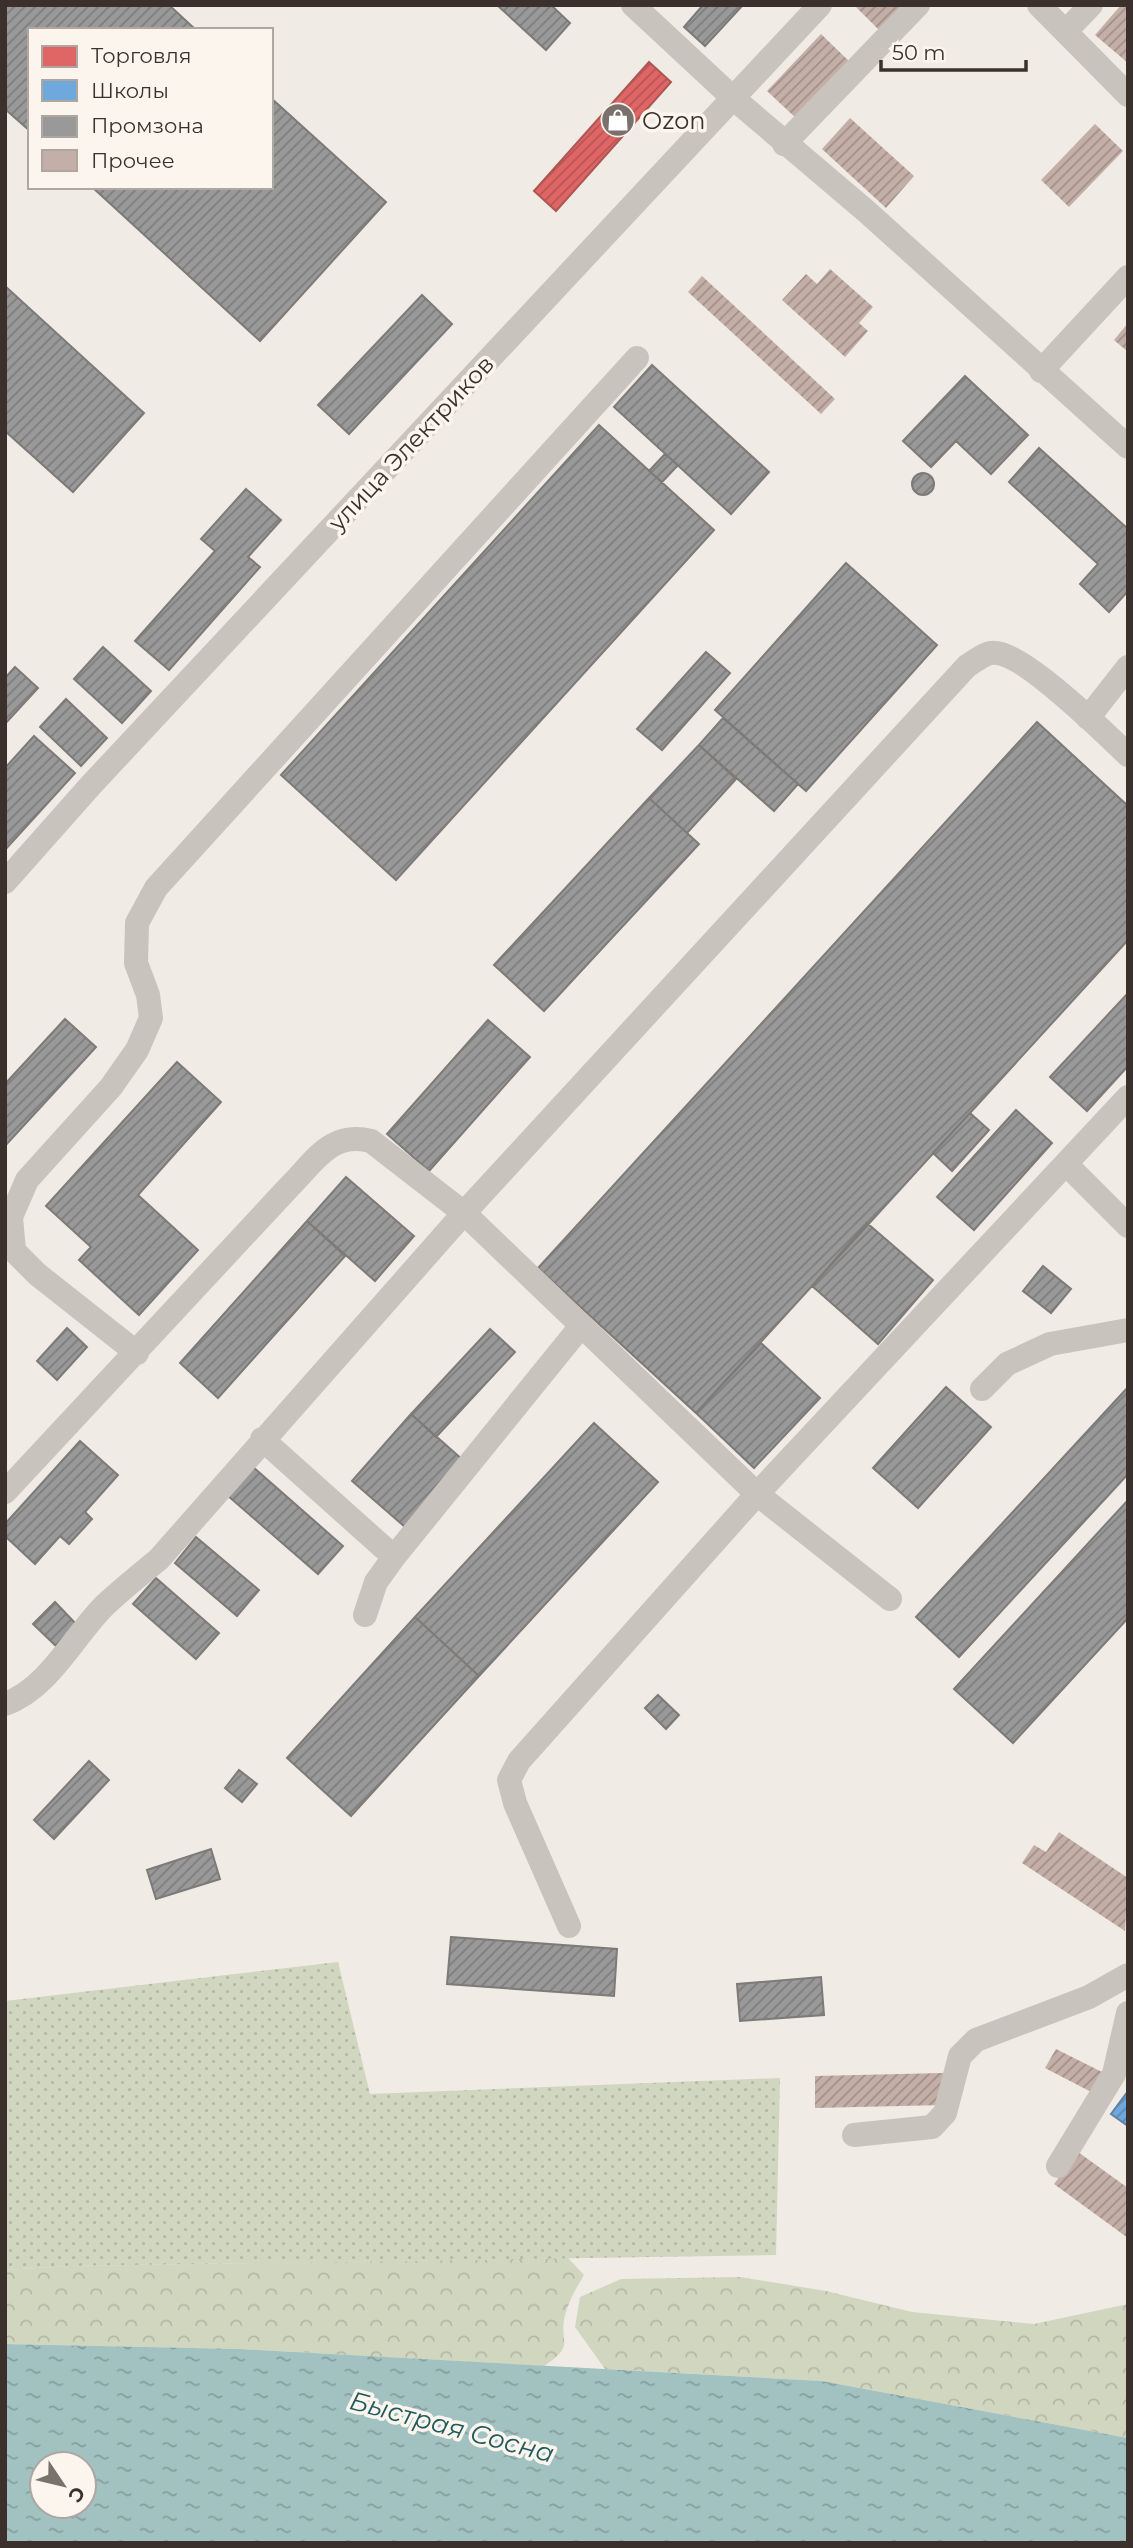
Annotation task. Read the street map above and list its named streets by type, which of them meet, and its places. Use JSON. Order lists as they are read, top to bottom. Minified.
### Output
{"streets":{"street":["улица Электриков"]},"water":["Быстрая Сосна"],"places":{"shop":["Ozon"]},"legend":["Торговля","Школы","Промзона","Прочее"],"scale_bar":"50 m","north":"bottom right"}
